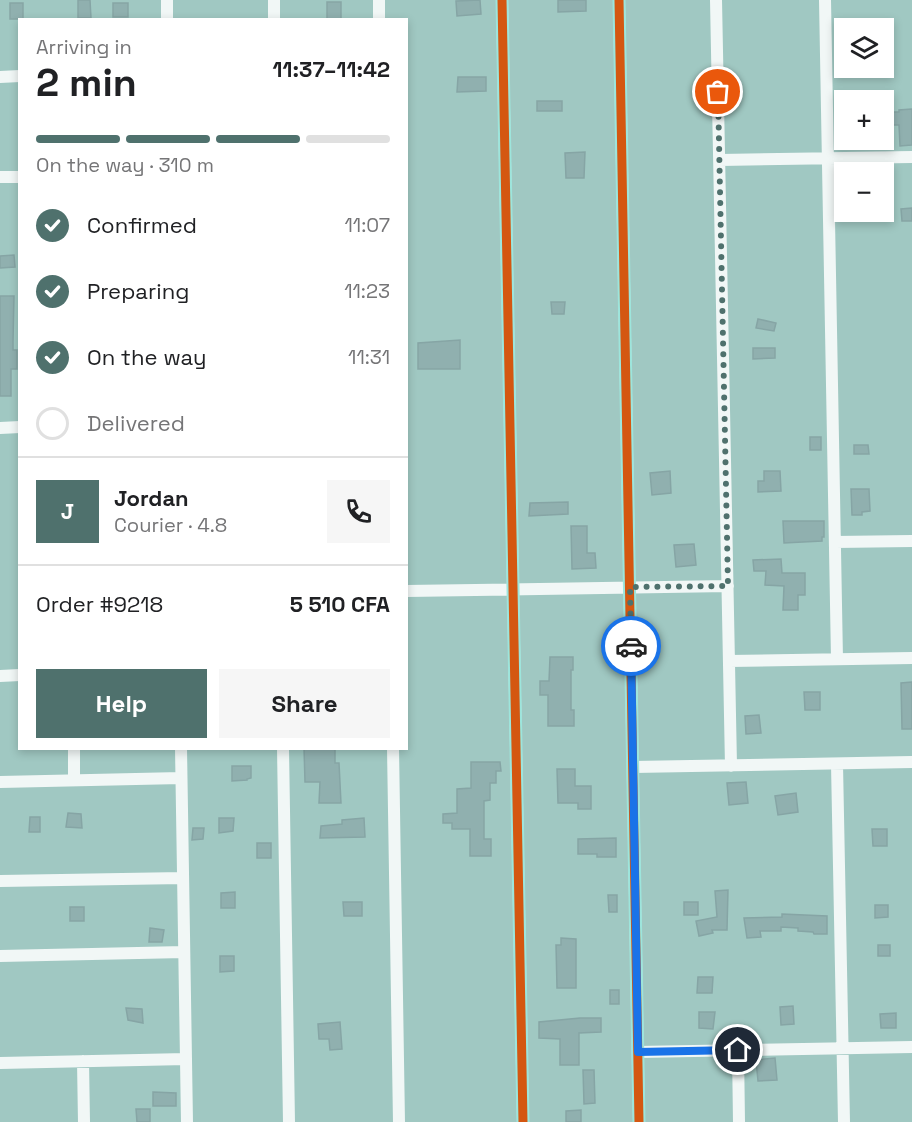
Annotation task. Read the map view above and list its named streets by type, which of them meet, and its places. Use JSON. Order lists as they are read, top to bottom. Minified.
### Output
{"page":{"map_buttons":["+","−"],"heading":["2 min","Arriving in","11:37–11:42"],"panel":["Jordan","Courier · 4.8","Order #9218","5 510 CFA"],"bar":"On the way · 310 m","list":[["Confirmed","11:07"],["Preparing","11:23"],["On the way","11:31"],"Delivered"],"round":"J","buttons":["Help","Share"]}}
